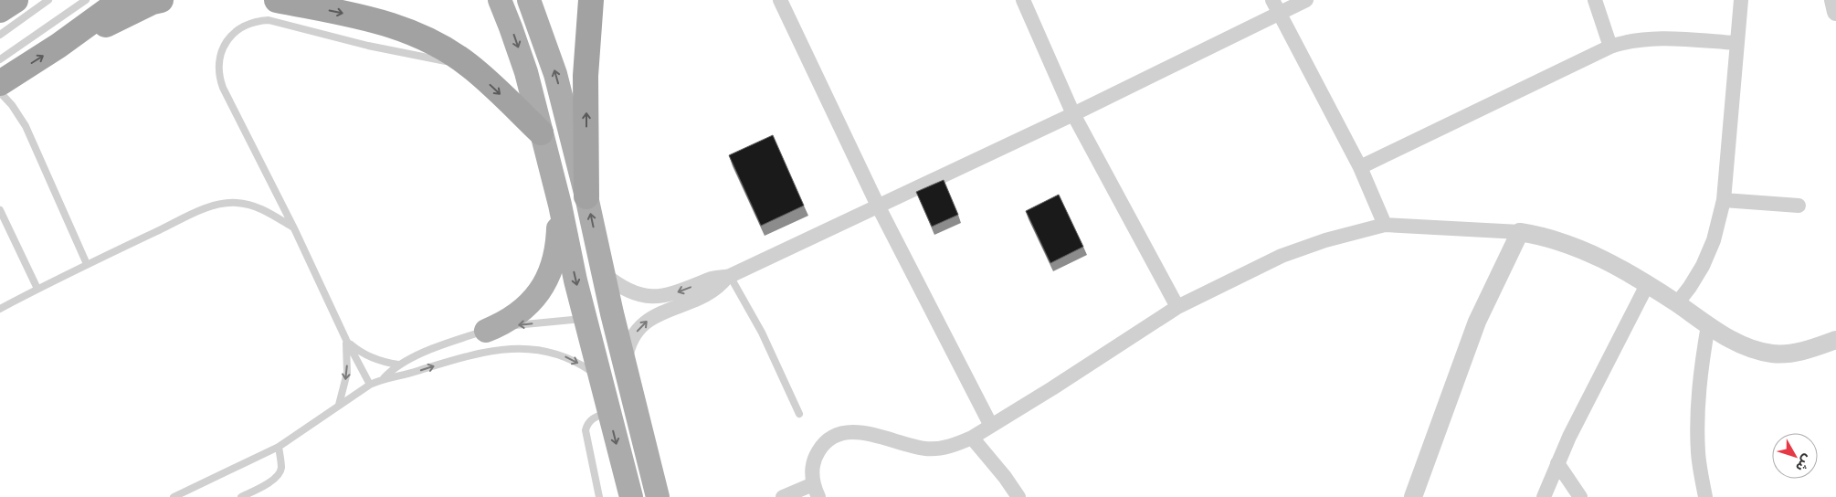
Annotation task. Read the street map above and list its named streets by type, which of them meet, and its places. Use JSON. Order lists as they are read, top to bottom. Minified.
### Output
{"north":"bottom right"}
